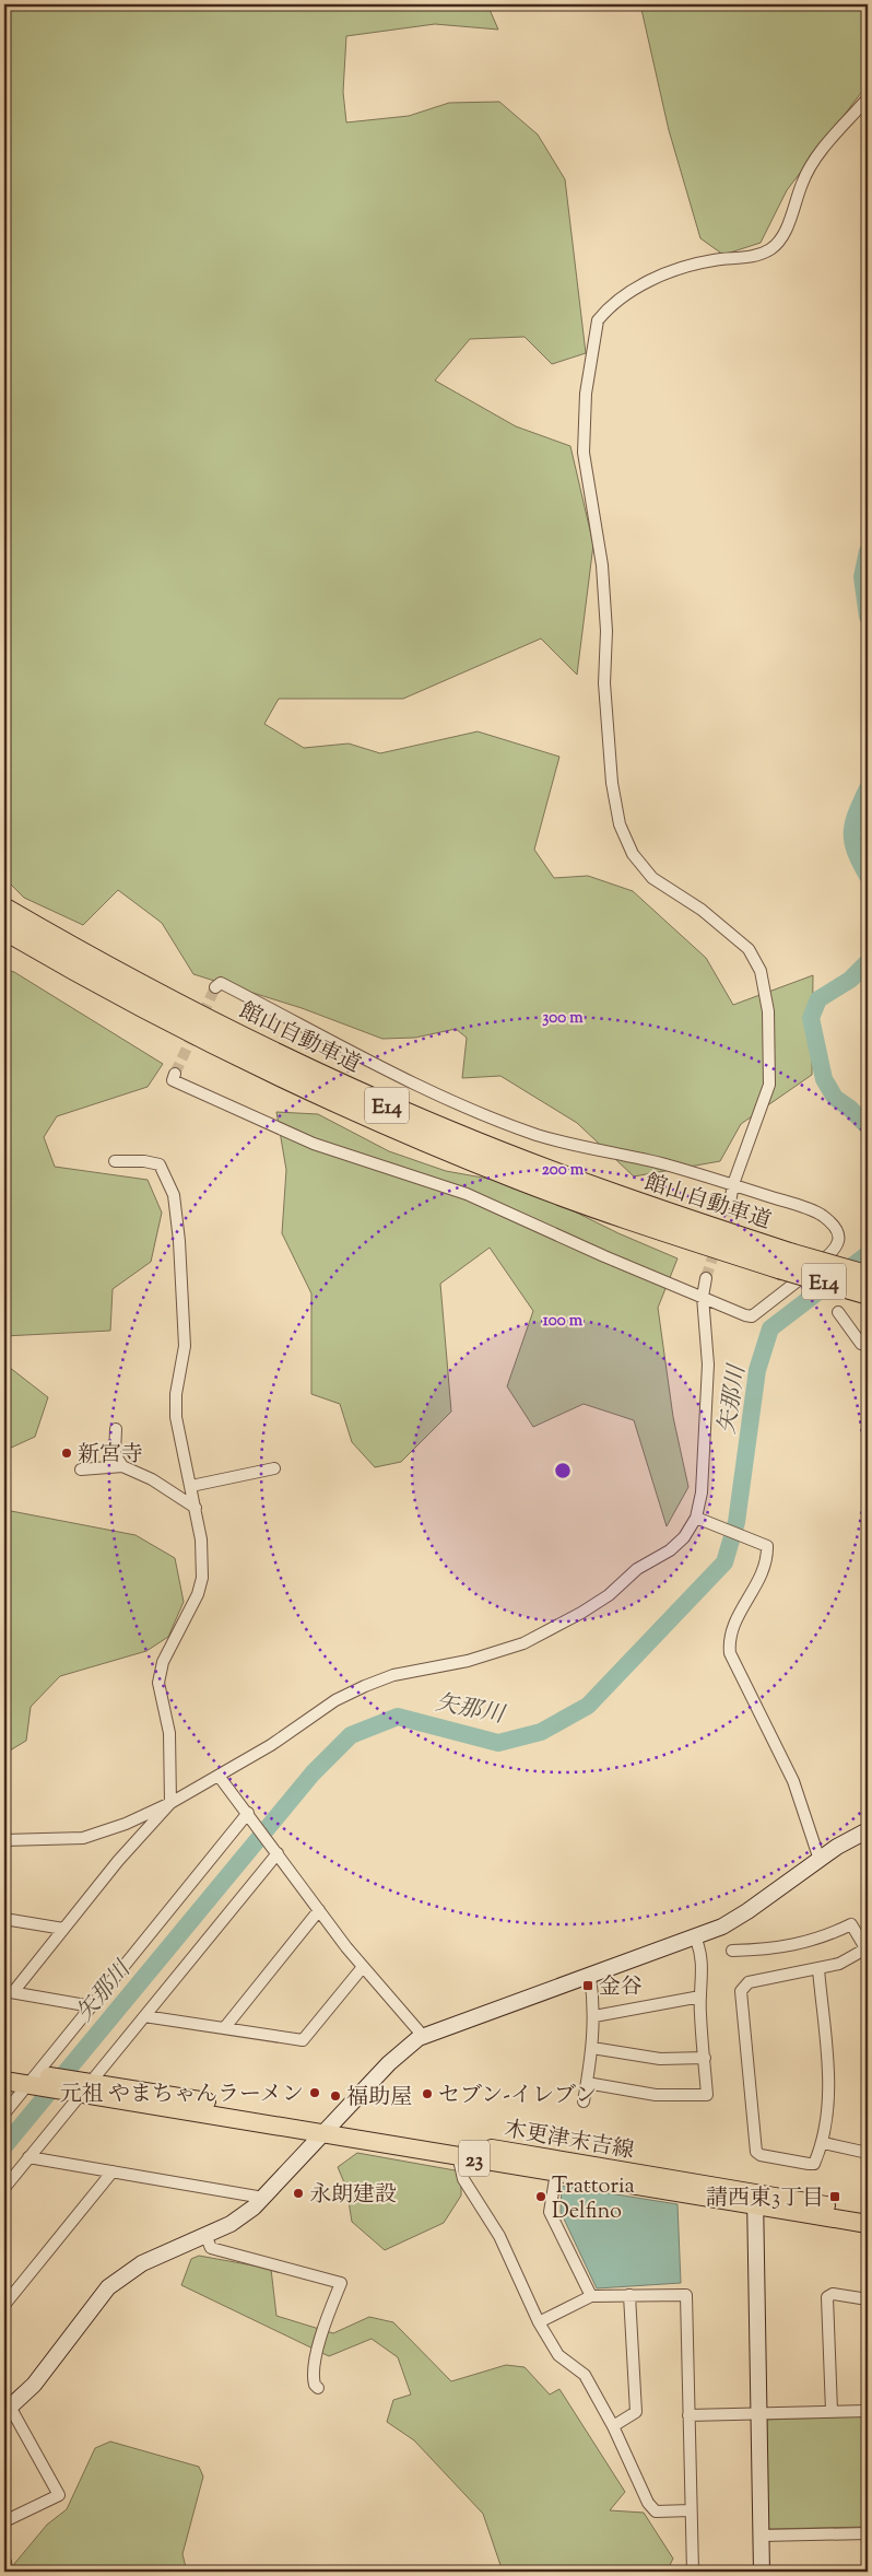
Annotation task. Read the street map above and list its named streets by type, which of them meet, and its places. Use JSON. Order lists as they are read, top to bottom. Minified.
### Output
{"streets":{"highway":["館山自動車道","E14"],"main road":["木更津末吉線","23"]},"water":["矢那川"],"places":{"other":["新宮寺","元祖 やまちゃんラーメン","セブン-イレブン","福助屋","永朗建設","Trattoria Delfino"],"transit":["金谷","請西東3丁目"]},"rings":["300 m","200 m","100 m"]}
